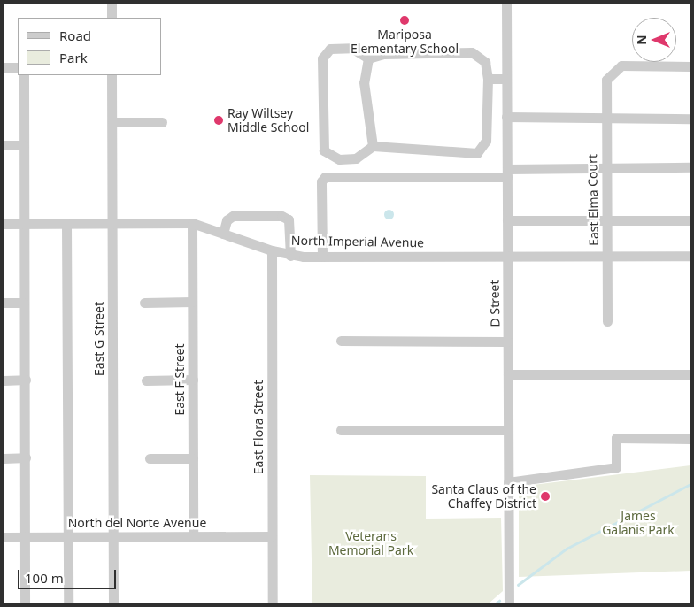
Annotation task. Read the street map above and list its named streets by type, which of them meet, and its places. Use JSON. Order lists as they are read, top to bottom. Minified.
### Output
{"streets":{"street":["East Elma Court","North Imperial Avenue","D Street","East G Street","East F Street","East Flora Street","North del Norte Avenue"]},"crossings":[["East Elma Court","North Imperial Avenue"],["North Imperial Avenue","D Street"],["North Imperial Avenue","East G Street"],["North Imperial Avenue","East F Street"],["North Imperial Avenue","East Flora Street"],["East G Street","North del Norte Avenue"],["East F Street","North del Norte Avenue"],["East Flora Street","North del Norte Avenue"]],"parks":["James Galanis Park","Veterans Memorial Park"],"places":["Mariposa Elementary School","Ray Wiltsey Middle School","Santa Claus of the Chaffey District"],"legend":["Road","Park"],"scale_bar":"100 m","north":"left"}
